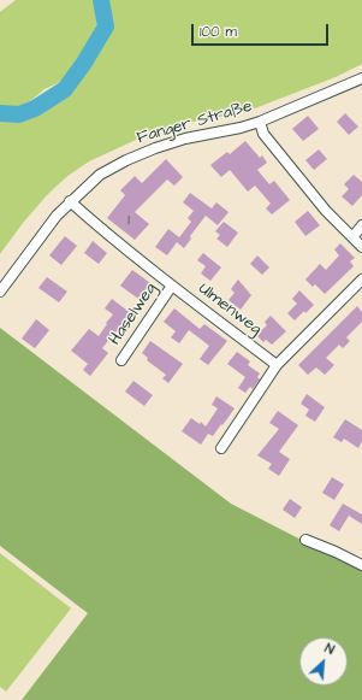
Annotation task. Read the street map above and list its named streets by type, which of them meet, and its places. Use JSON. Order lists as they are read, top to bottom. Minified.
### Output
{"streets":{"street":["Fanger Straße","Ulmenweg","Haselweg"]},"crossings":[["Fanger Straße","Ulmenweg"],["Ulmenweg","Haselweg"]],"house_numbers":["1"],"scale_bar":"100 m","north":"top right"}
